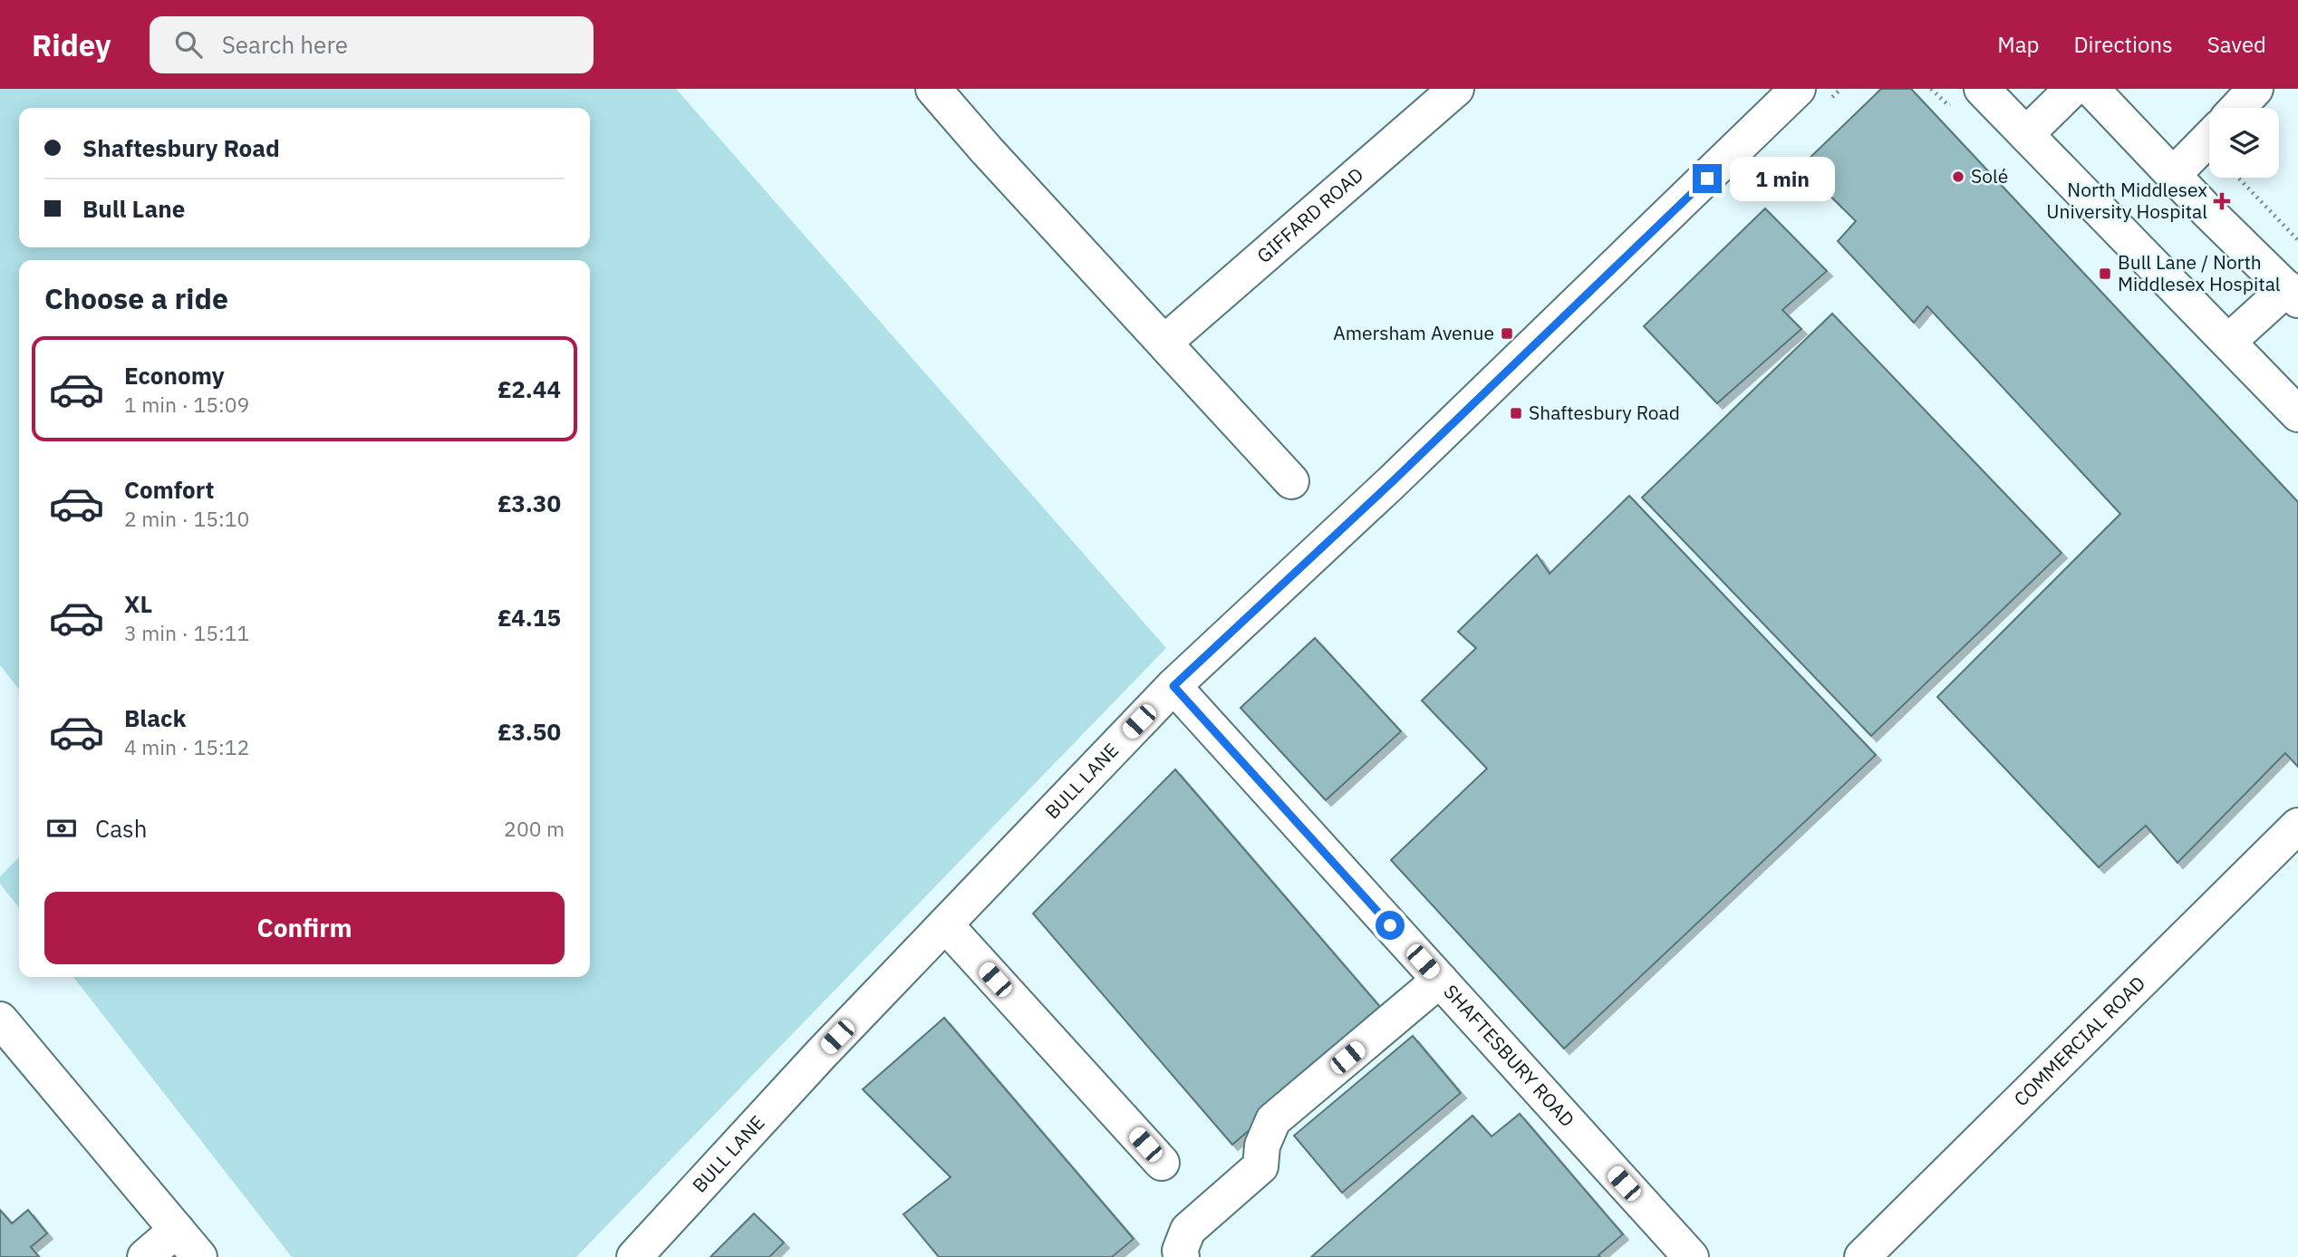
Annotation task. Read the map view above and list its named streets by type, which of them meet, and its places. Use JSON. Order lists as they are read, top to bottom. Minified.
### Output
{"streets":{"street":["GIFFARD ROAD","BULL LANE","COMMERCIAL ROAD","SHAFTESBURY ROAD"]},"crossings":[["BULL LANE","SHAFTESBURY ROAD"]],"places":{"other":["Solé"],"health":["North Middlesex University Hospital"],"transit":["Bull Lane / North Middlesex Hospital","Amersham Avenue","Shaftesbury Road"]},"page":{"header":"Ridey","search":"Search here","nav":["Map","Directions","Saved"],"banner":["Shaftesbury Road","Bull Lane"],"bubble":"1 min","heading":"Choose a ride","list":[{"name":"Economy","note":"1 min · 15:09","value":"£2.44"},{"name":"Comfort","note":"2 min · 15:10","value":"£3.30"},{"name":"XL","note":"3 min · 15:11","value":"£4.15"},{"name":"Black","note":"4 min · 15:12","value":"£3.50"}],"pay":["Cash","200 m"],"buttons":"Confirm"}}
